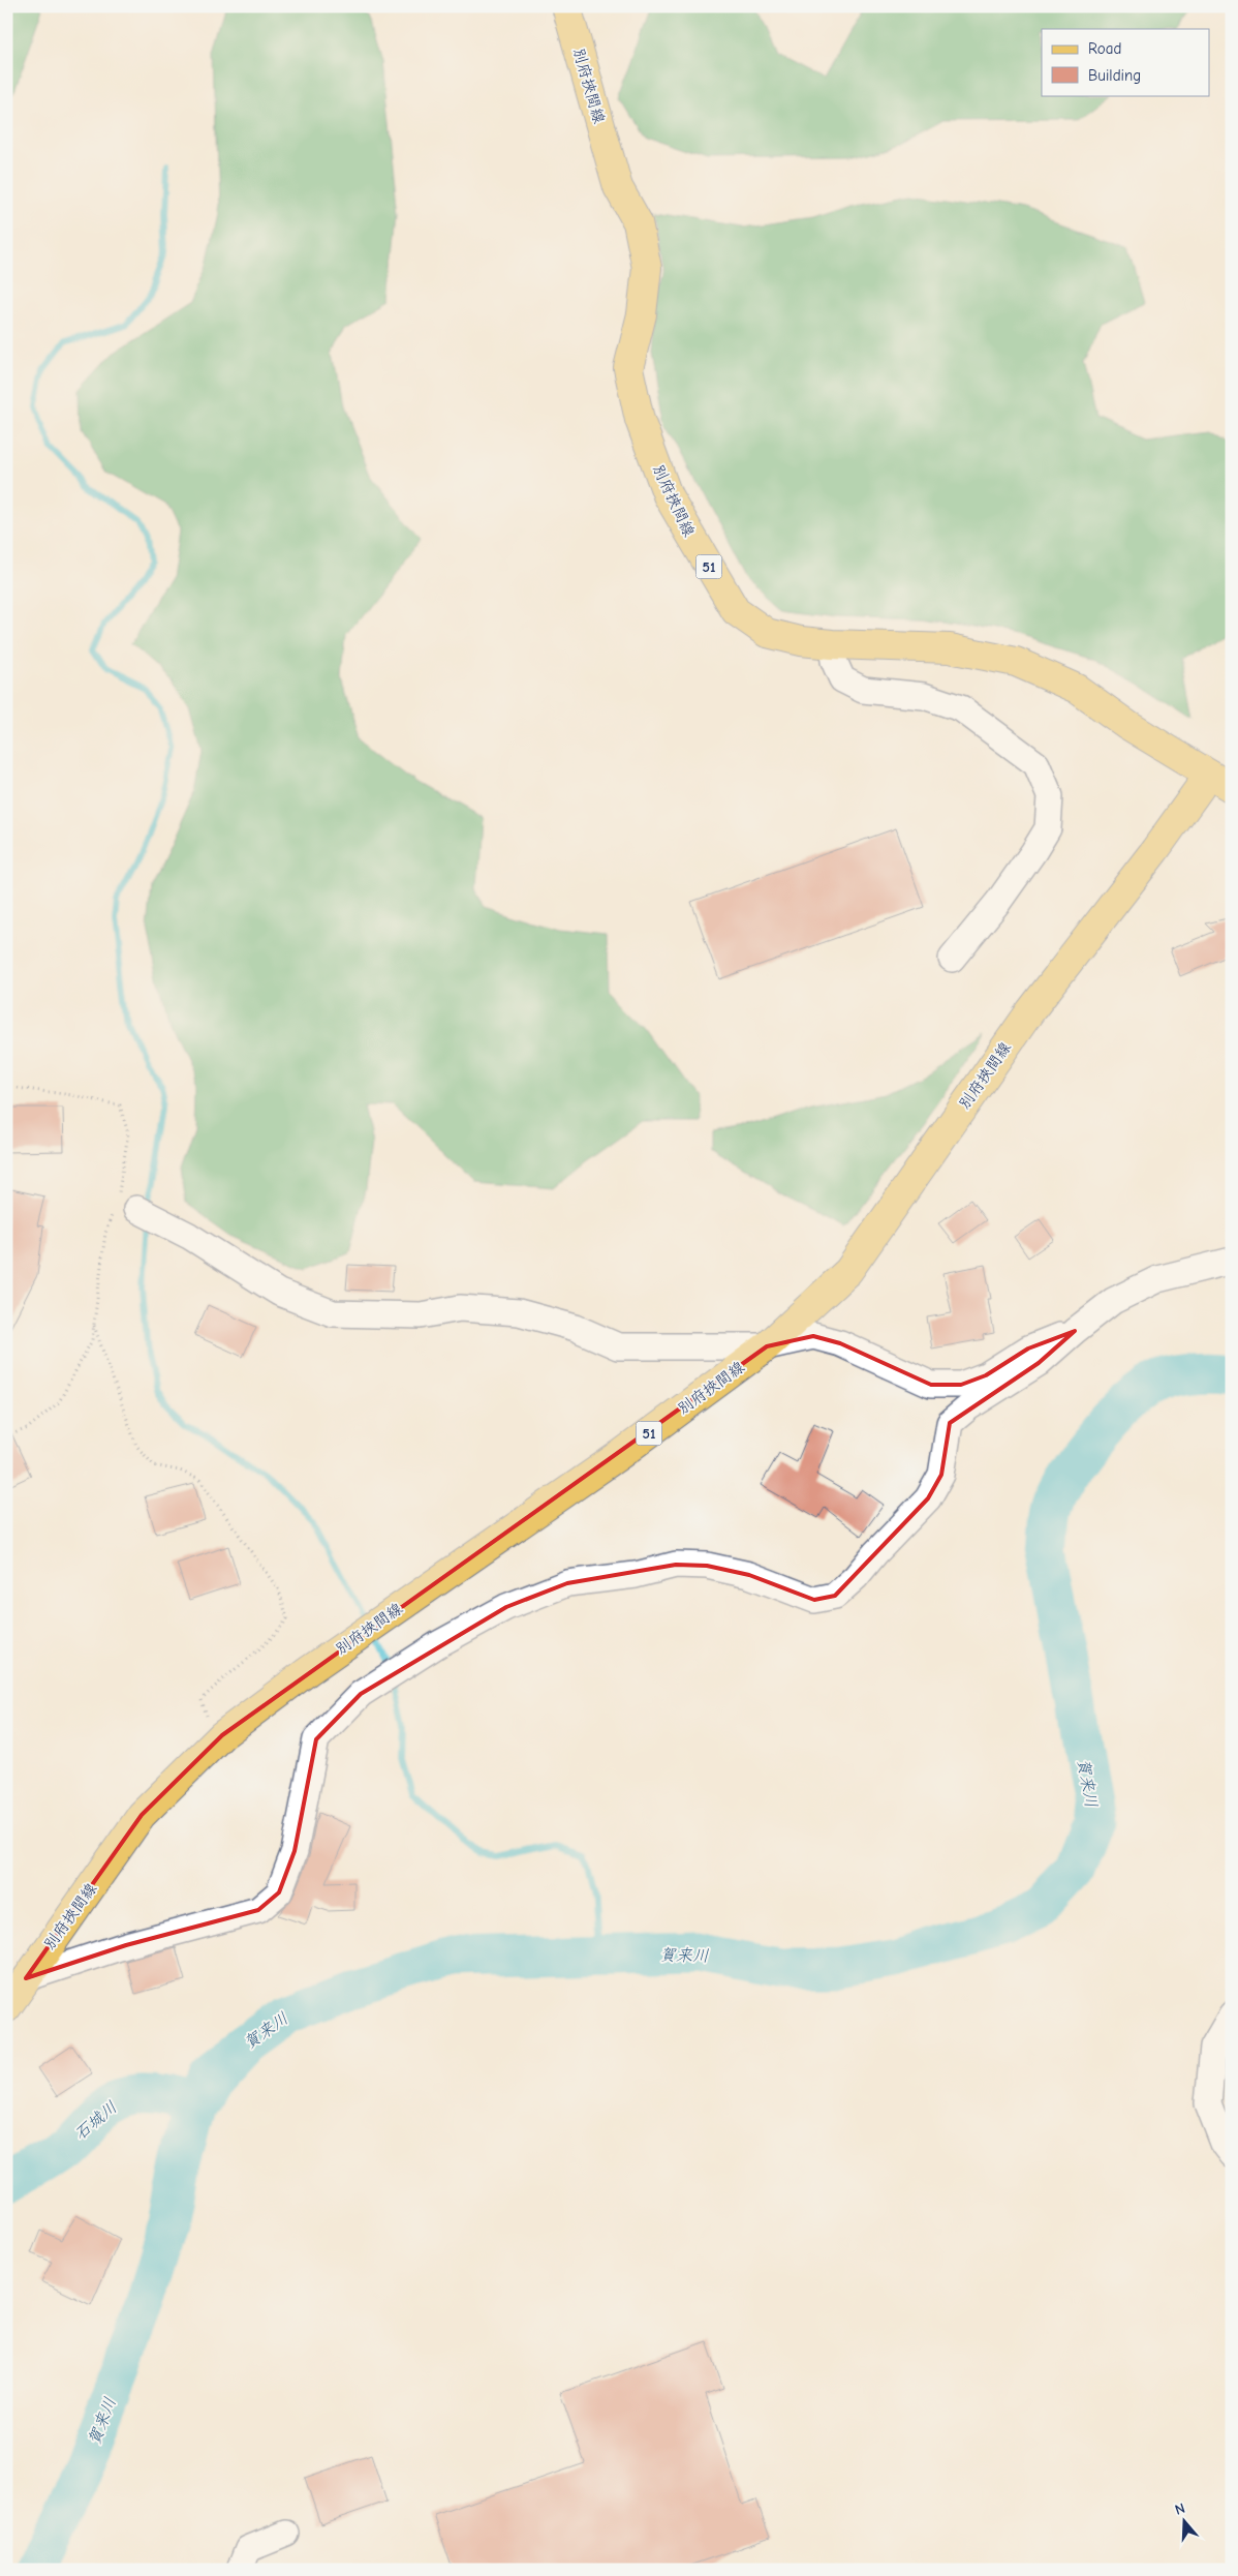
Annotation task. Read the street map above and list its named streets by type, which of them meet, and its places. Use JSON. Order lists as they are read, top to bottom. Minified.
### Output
{"streets":{"main road":["別府挾間線","51"]},"water":["賀来川","石城川"],"legend":["Road","Building"],"north":"top"}
